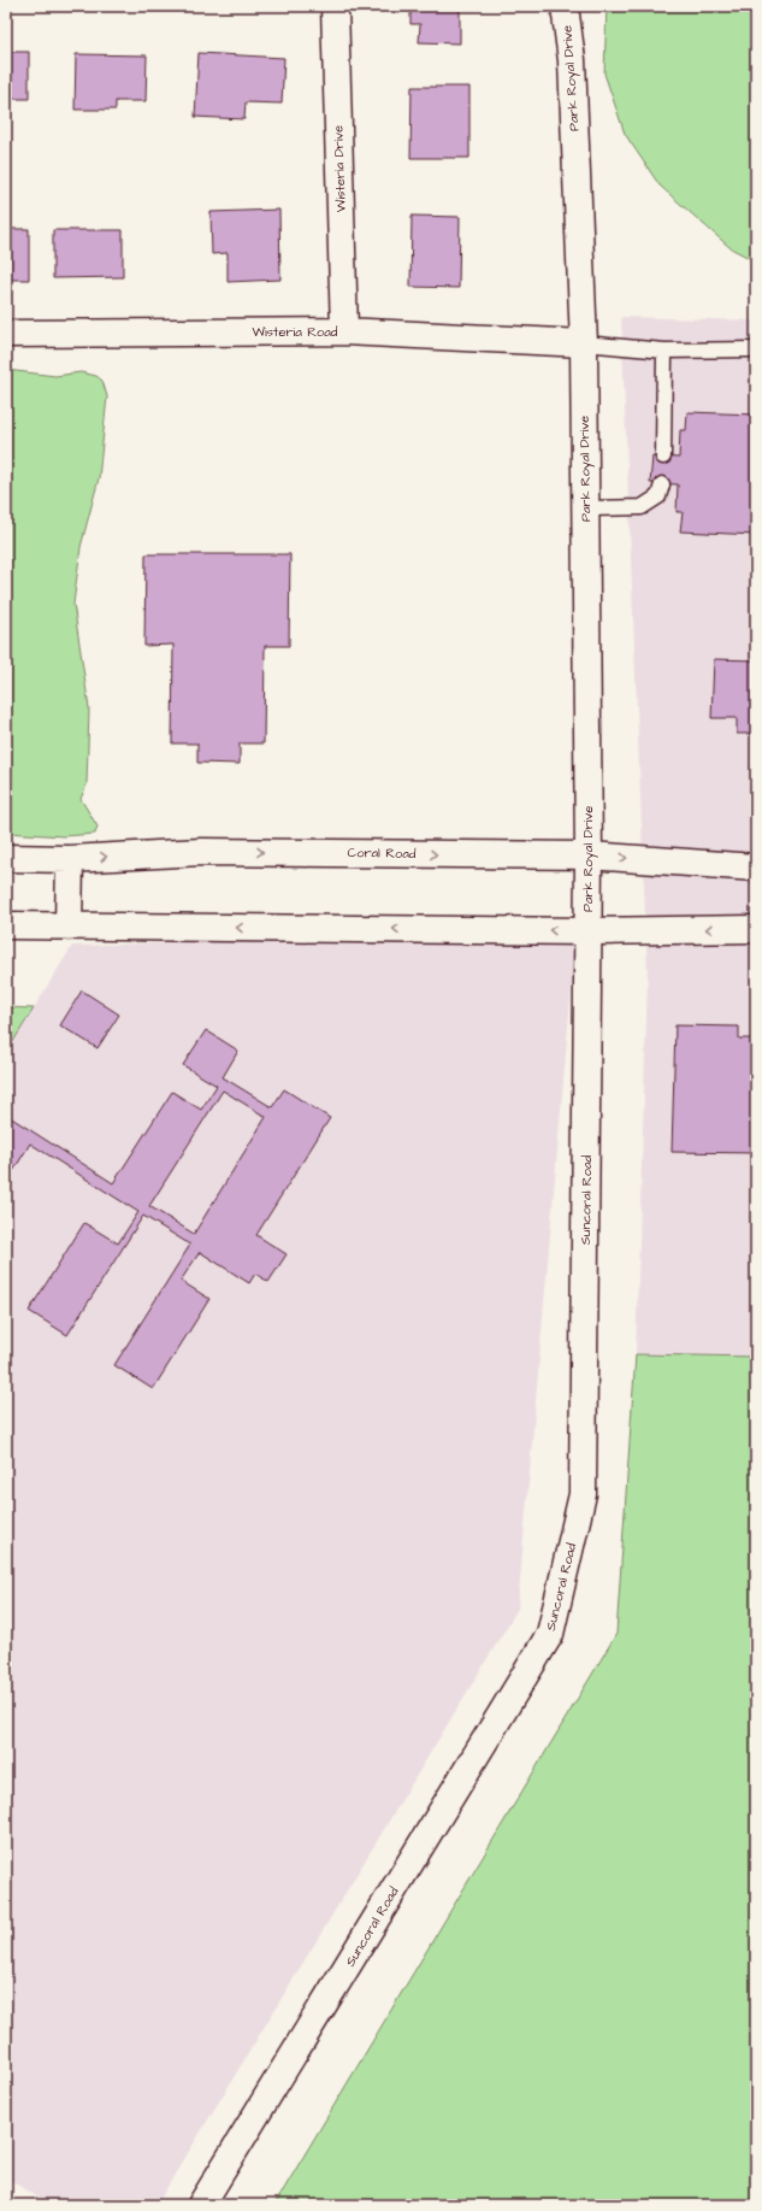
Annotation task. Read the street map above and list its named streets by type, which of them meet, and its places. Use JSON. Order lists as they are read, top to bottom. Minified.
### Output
{"streets":{"street":["Park Royal Drive","Wisteria Drive","Wisteria Road","Coral Road","Suncoral Road"]},"crossings":[["Park Royal Drive","Wisteria Road"],["Park Royal Drive","Coral Road"],["Park Royal Drive","Suncoral Road"],["Wisteria Drive","Wisteria Road"]]}
